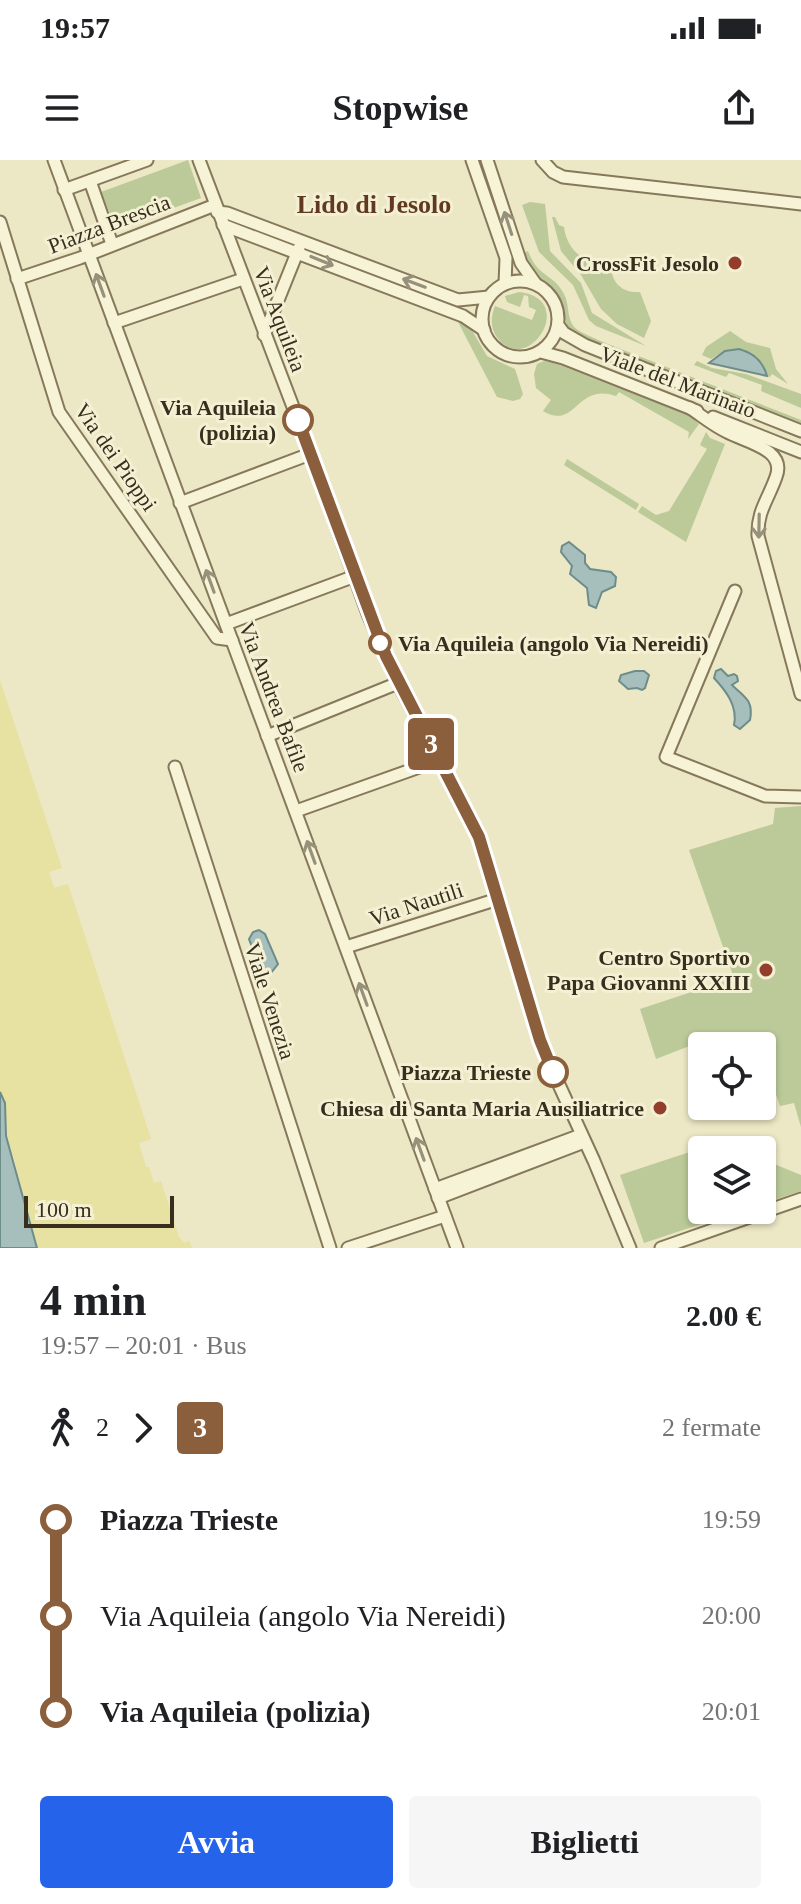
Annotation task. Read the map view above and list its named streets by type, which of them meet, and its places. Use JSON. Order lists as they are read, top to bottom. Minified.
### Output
{"streets":{"street":["Piazza Brescia","Via Aquileia","Viale del Marinaio","Via dei Pioppi","Via Andrea Bafile","Via Nautili","Viale Venezia"]},"crossings":[["Piazza Brescia","Via Aquileia"],["Piazza Brescia","Via dei Pioppi"],["Piazza Brescia","Via Andrea Bafile"],["Via Aquileia","Via Nautili"],["Via dei Pioppi","Via Andrea Bafile"],["Via Andrea Bafile","Via Nautili"]],"one_way":["Via Andrea Bafile"],"districts":["Lido di Jesolo"],"places":["CrossFit Jesolo","Via Aquileia (polizia)","Via Aquileia (angolo Via Nereidi)","Centro Sportivo Papa Giovanni XXIII","Piazza Trieste","Chiesa di Santa Maria Ausiliatrice"],"lines":["bus line 3"],"scale_bar":"100 m","page":{"status":"19:57","header":"Stopwise","on_map":"3","scale":"100 m","heading":["4 min","19:57 – 20:01 · Bus","2.00 €"],"legs":["2","3","2 fermate"],"list":[{"name":"Piazza Trieste","value":"19:59"},{"name":"Via Aquileia (angolo Via Nereidi)","value":"20:00"},{"name":"Via Aquileia (polizia)","value":"20:01"}],"buttons":["Avvia","Biglietti"]}}
